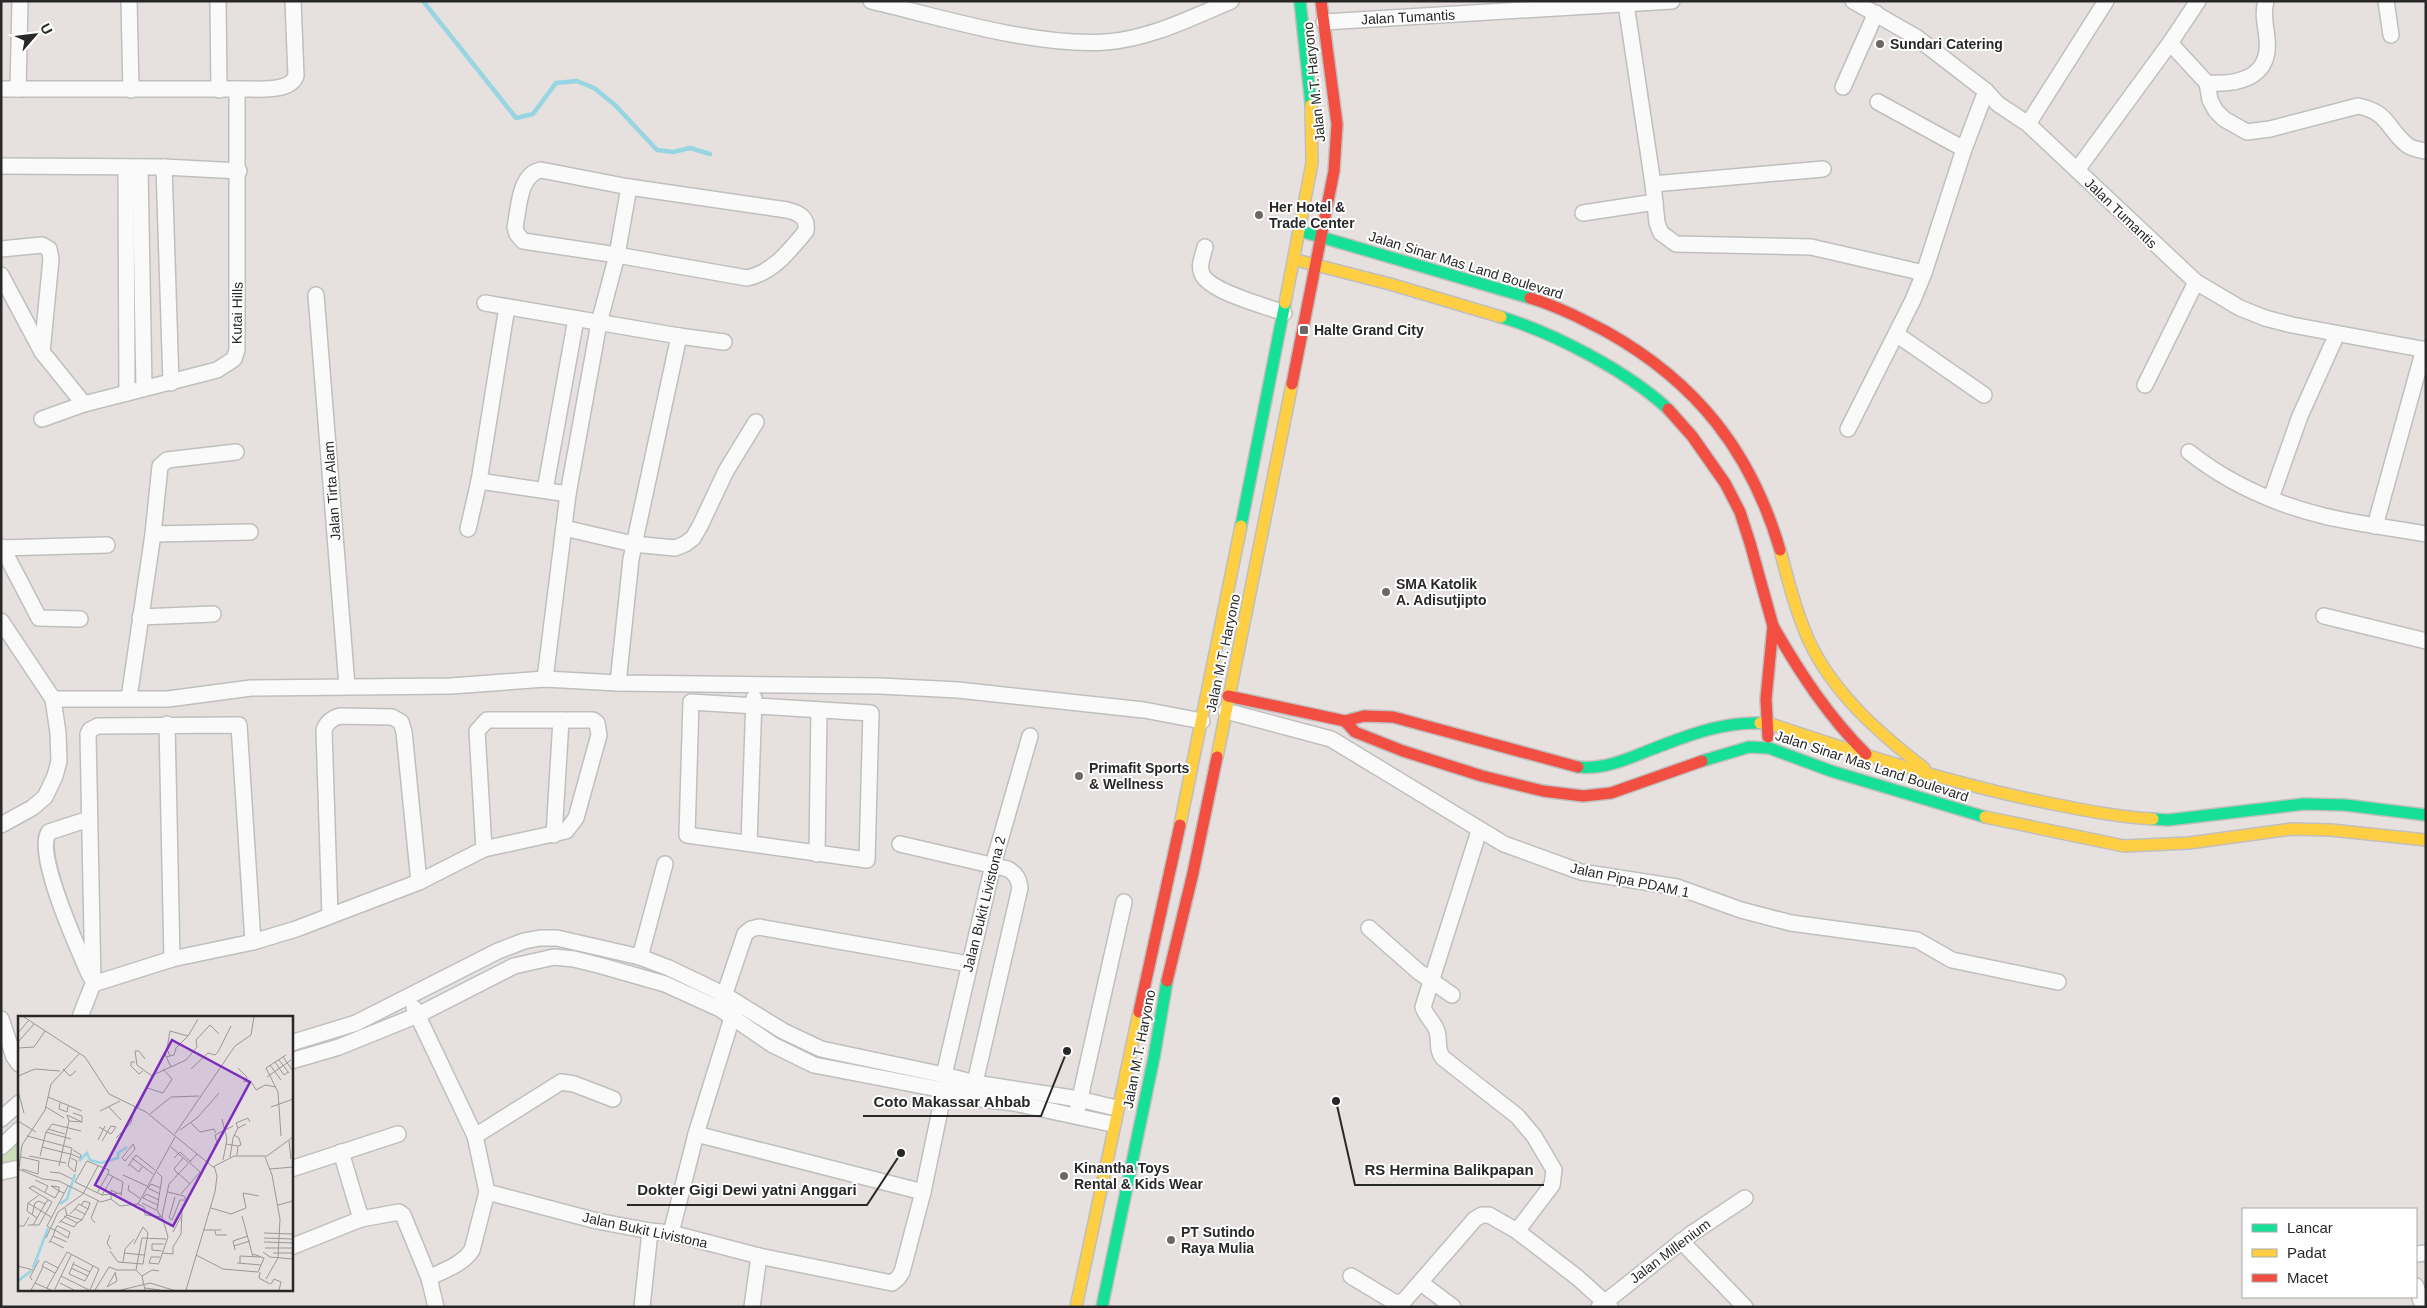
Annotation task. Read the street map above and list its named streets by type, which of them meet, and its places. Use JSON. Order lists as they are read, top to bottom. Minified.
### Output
{"streets":{"main road":["Jalan M.T. Haryono","Jalan Sinar Mas Land Boulevard"],"street":["Jalan Tumantis","Kutai Hills","Jalan Tirta Alam","Jalan Pipa PDAM 1","Jalan Bukit Livistona 2","Jalan Bukit Livistona","Jalan Millenium"]},"crossings":[["Jalan Tumantis","Jalan M.T. Haryono"],["Jalan M.T. Haryono","Jalan Sinar Mas Land Boulevard"],["Jalan M.T. Haryono","Jalan Pipa PDAM 1"],["Jalan Bukit Livistona 2","Jalan Bukit Livistona"]],"places":{"other":["Sundari Catering","Her Hotel & Trade Center","SMA Katolik A. Adisutjipto","Primafit Sports & Wellness","Coto Makassar Ahbab","RS Hermina Balikpapan","Dokter Gigi Dewi yatni Anggari","Kinantha Toys Rental & Kids Wear","PT Sutindo Raya Mulia"],"transit":["Halte Grand City"]},"legend":["Lancar","Padat","Macet"],"north":"top right"}
